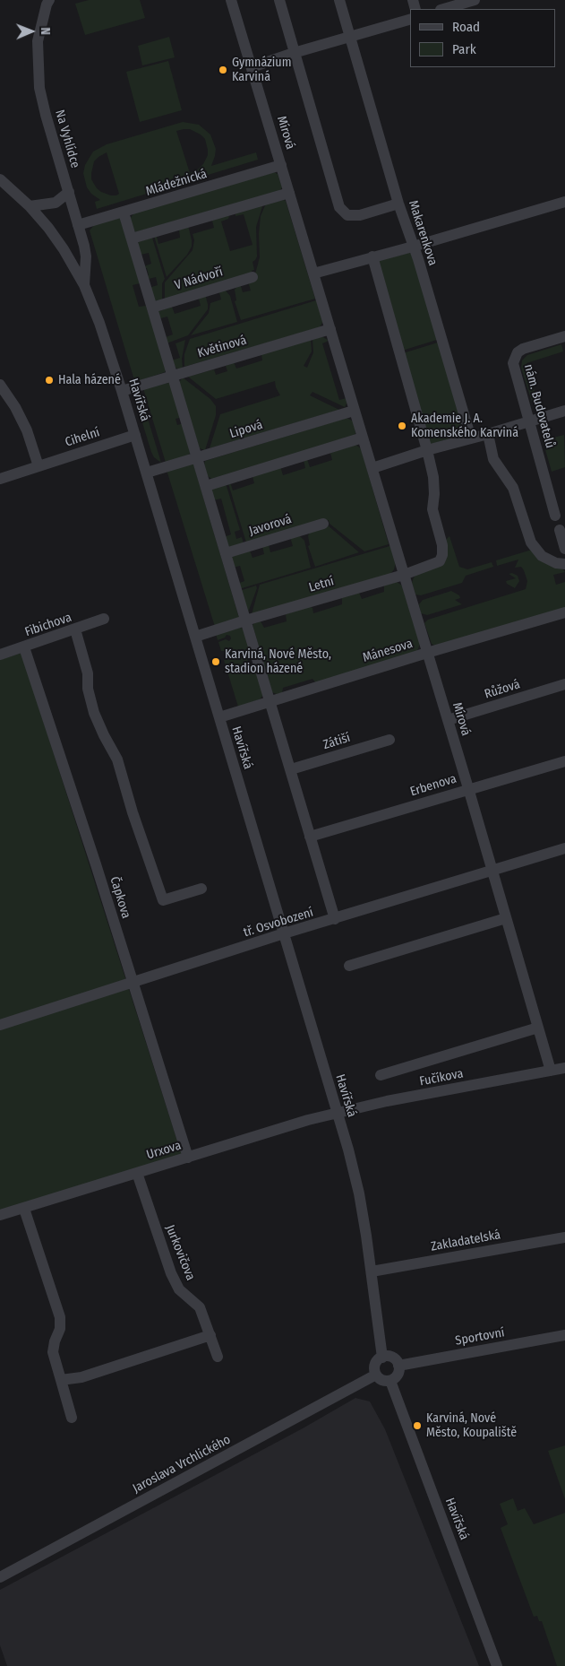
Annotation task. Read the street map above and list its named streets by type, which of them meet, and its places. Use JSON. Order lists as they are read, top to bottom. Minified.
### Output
{"streets":{"street":["Mírová","Na Vyhlídce","Mládežnická","Makarenkova","V Nádvoří","Květinová","Havířská","nám. Budovatelů","Lipová","Cihelní","Javorová","Letní","Fibichova","Mánesova","Růžová","Zátiší","Erbenova","Čapkova","tř. Osvobození","Fučíkova","Urxova","Zakladatelská","Jurkovičova","Sportovní","Jaroslava Vrchlického"]},"crossings":[["Mírová","Mládežnická"],["Mírová","Květinová"],["Mírová","Lipová"],["Mírová","Letní"],["Mírová","Mánesova"],["Mírová","Růžová"],["Mírová","Erbenova"],["Mírová","tř. Osvobození"],["Na Vyhlídce","Mládežnická"],["Na Vyhlídce","Havířská"],["Květinová","Havířská"],["Havířská","Lipová"],["Havířská","Cihelní"],["Havířská","Letní"],["Havířská","Mánesova"],["Havířská","tř. Osvobození"],["Havířská","Fučíkova"],["Havířská","Urxova"],["Havířská","Zakladatelská"],["Havířská","Sportovní"],["Havířská","Jaroslava Vrchlického"],["Fibichova","Čapkova"],["Čapkova","tř. Osvobození"],["Čapkova","Urxova"],["Fučíkova","Urxova"],["Urxova","Jurkovičova"],["Sportovní","Jaroslava Vrchlického"]],"places":["Gymnázium Karviná","Hala házené","Akademie J. A. Komenského Karviná","Karviná, Nové Město, stadion házené","Karviná, Nové Město, Koupaliště"],"legend":["Road","Park"],"north":"right"}
